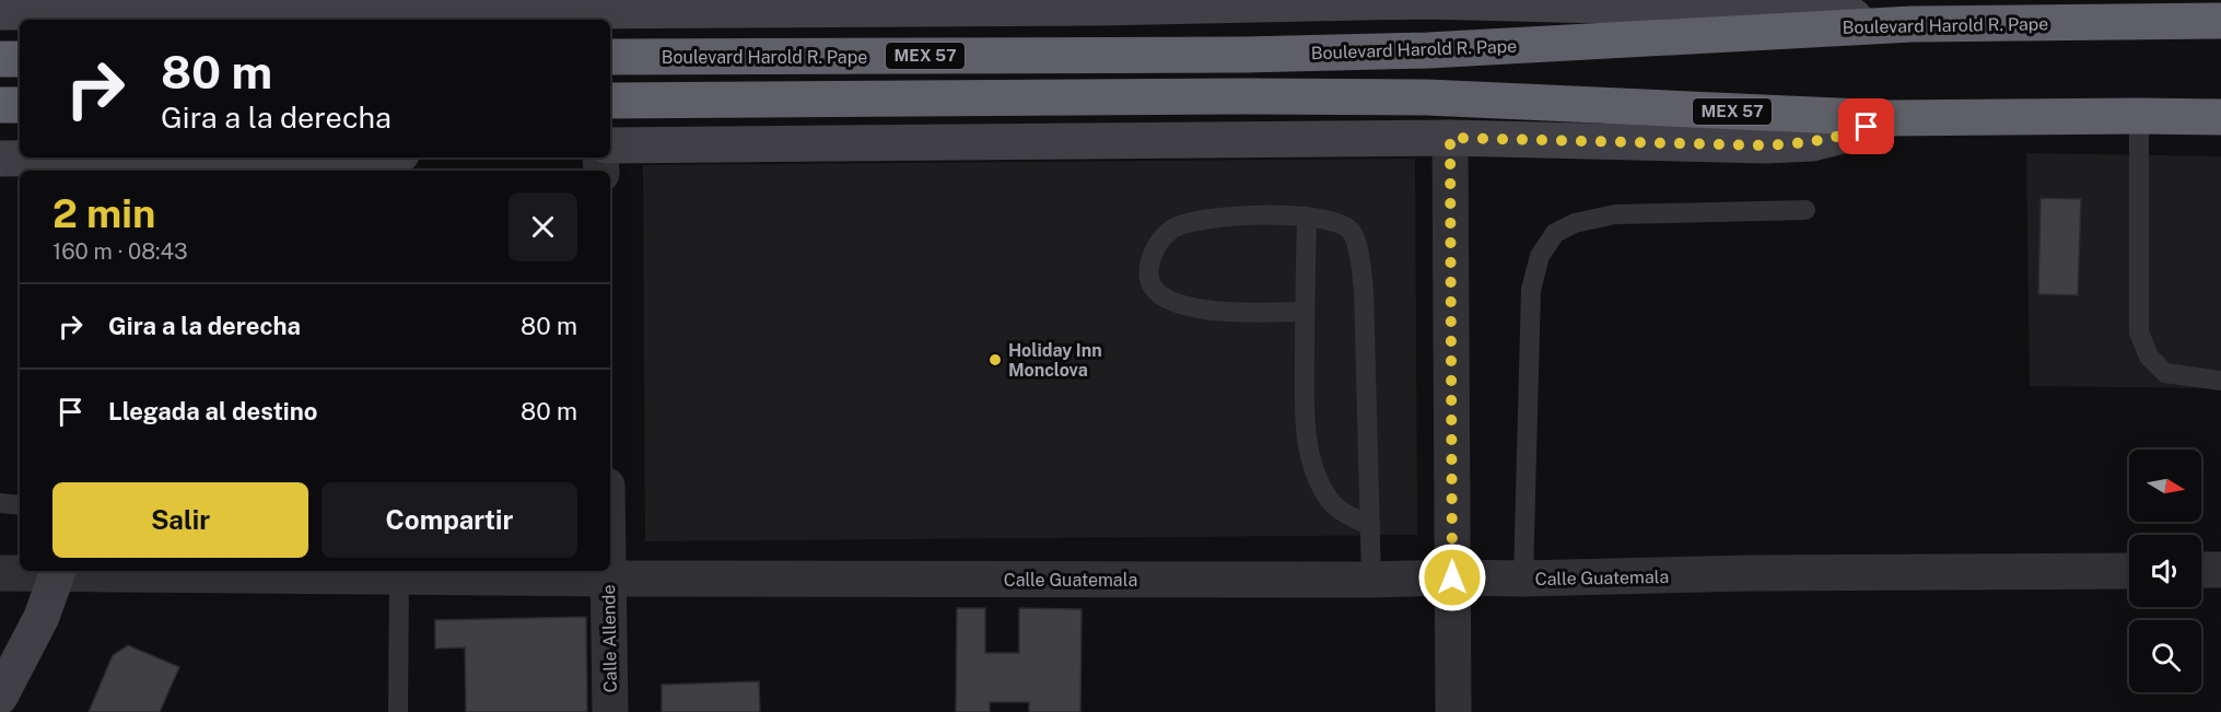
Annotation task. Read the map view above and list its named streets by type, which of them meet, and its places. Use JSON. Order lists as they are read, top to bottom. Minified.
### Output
{"streets":{"highway":["Boulevard Harold R. Pape","MEX 57"],"street":["Calle Guatemala","Calle Allende"]},"crossings":[["Calle Guatemala","Calle Allende"]],"places":["Holiday Inn Monclova"],"north":"right","page":{"turn":["80 m","Gira a la derecha"],"heading":["2 min","160 m · 08:43"],"list":[{"name":"Gira a la derecha","value":"80 m"},{"name":"Llegada al destino","value":"80 m"}],"buttons":["Salir","Compartir"]}}
